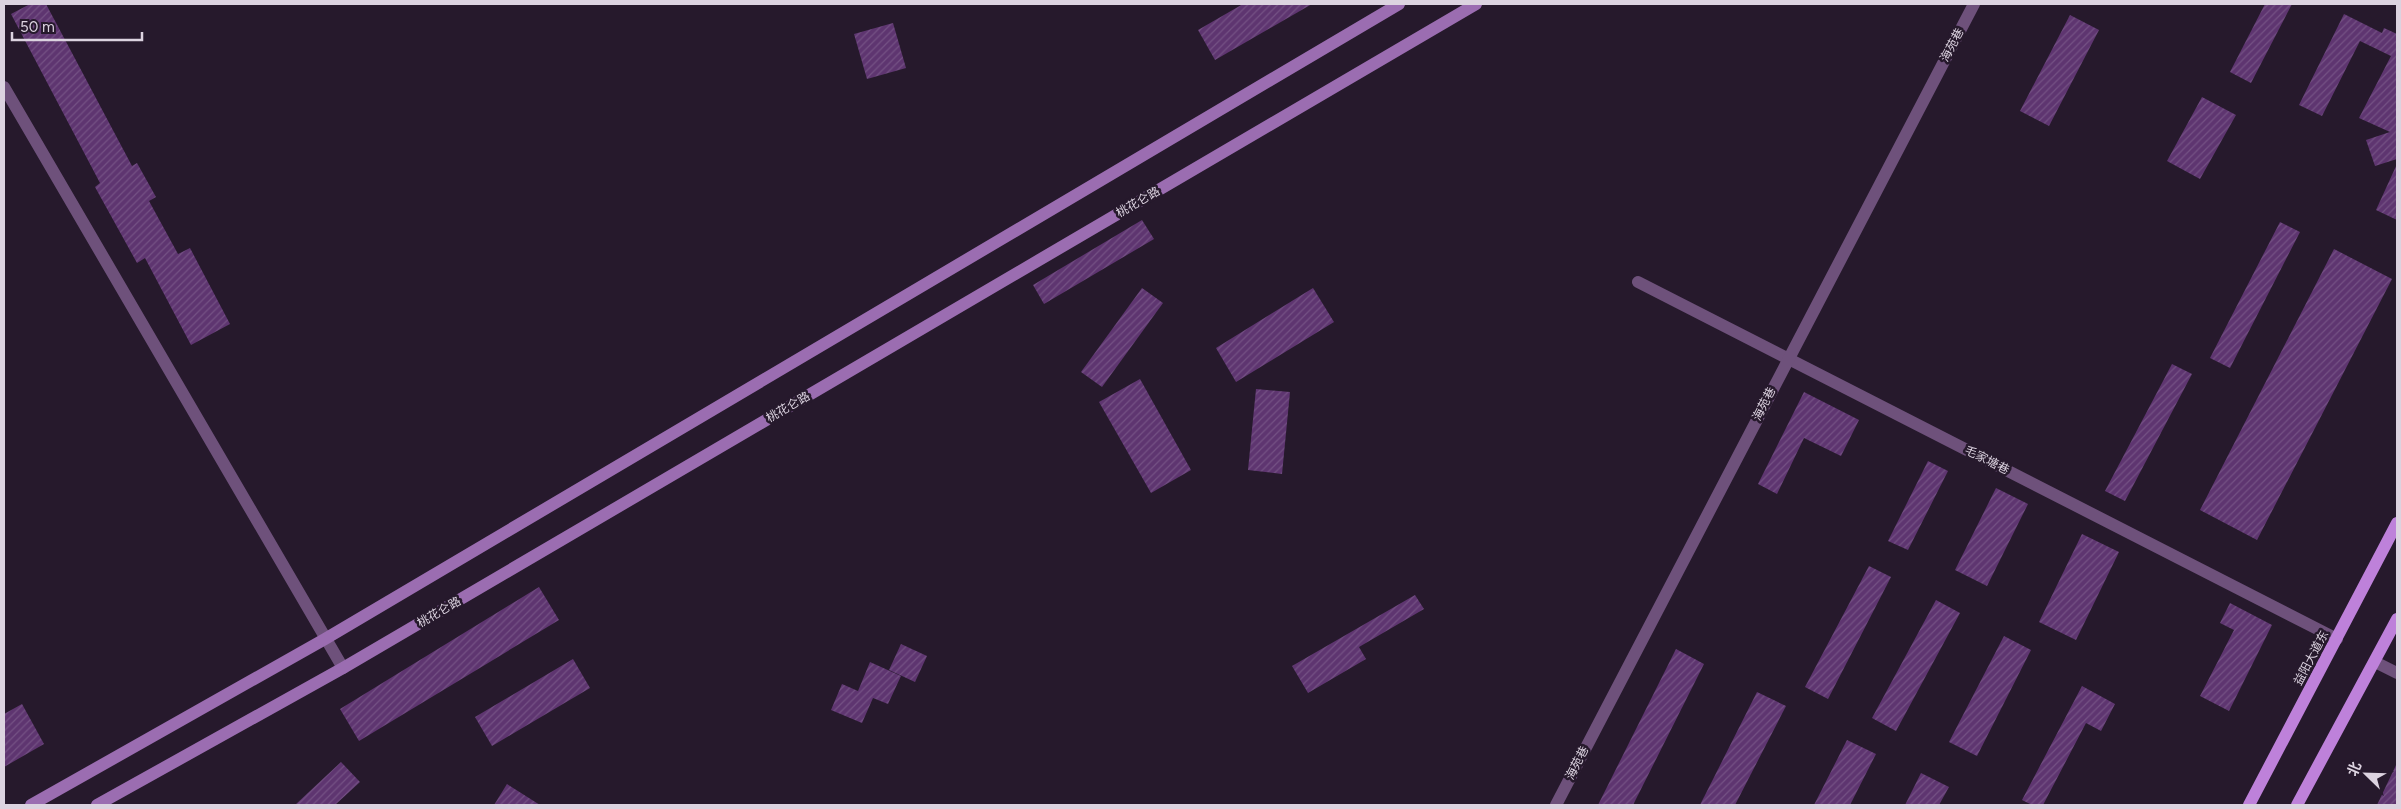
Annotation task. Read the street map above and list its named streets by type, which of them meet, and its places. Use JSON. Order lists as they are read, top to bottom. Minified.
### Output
{"streets":{"main road":["桃花仑路","益阳大道东"],"street":["海苑巷","毛家塘巷"]},"crossings":[["海苑巷","毛家塘巷"],["毛家塘巷","益阳大道东"]],"scale_bar":"50 m","north":"top left"}
